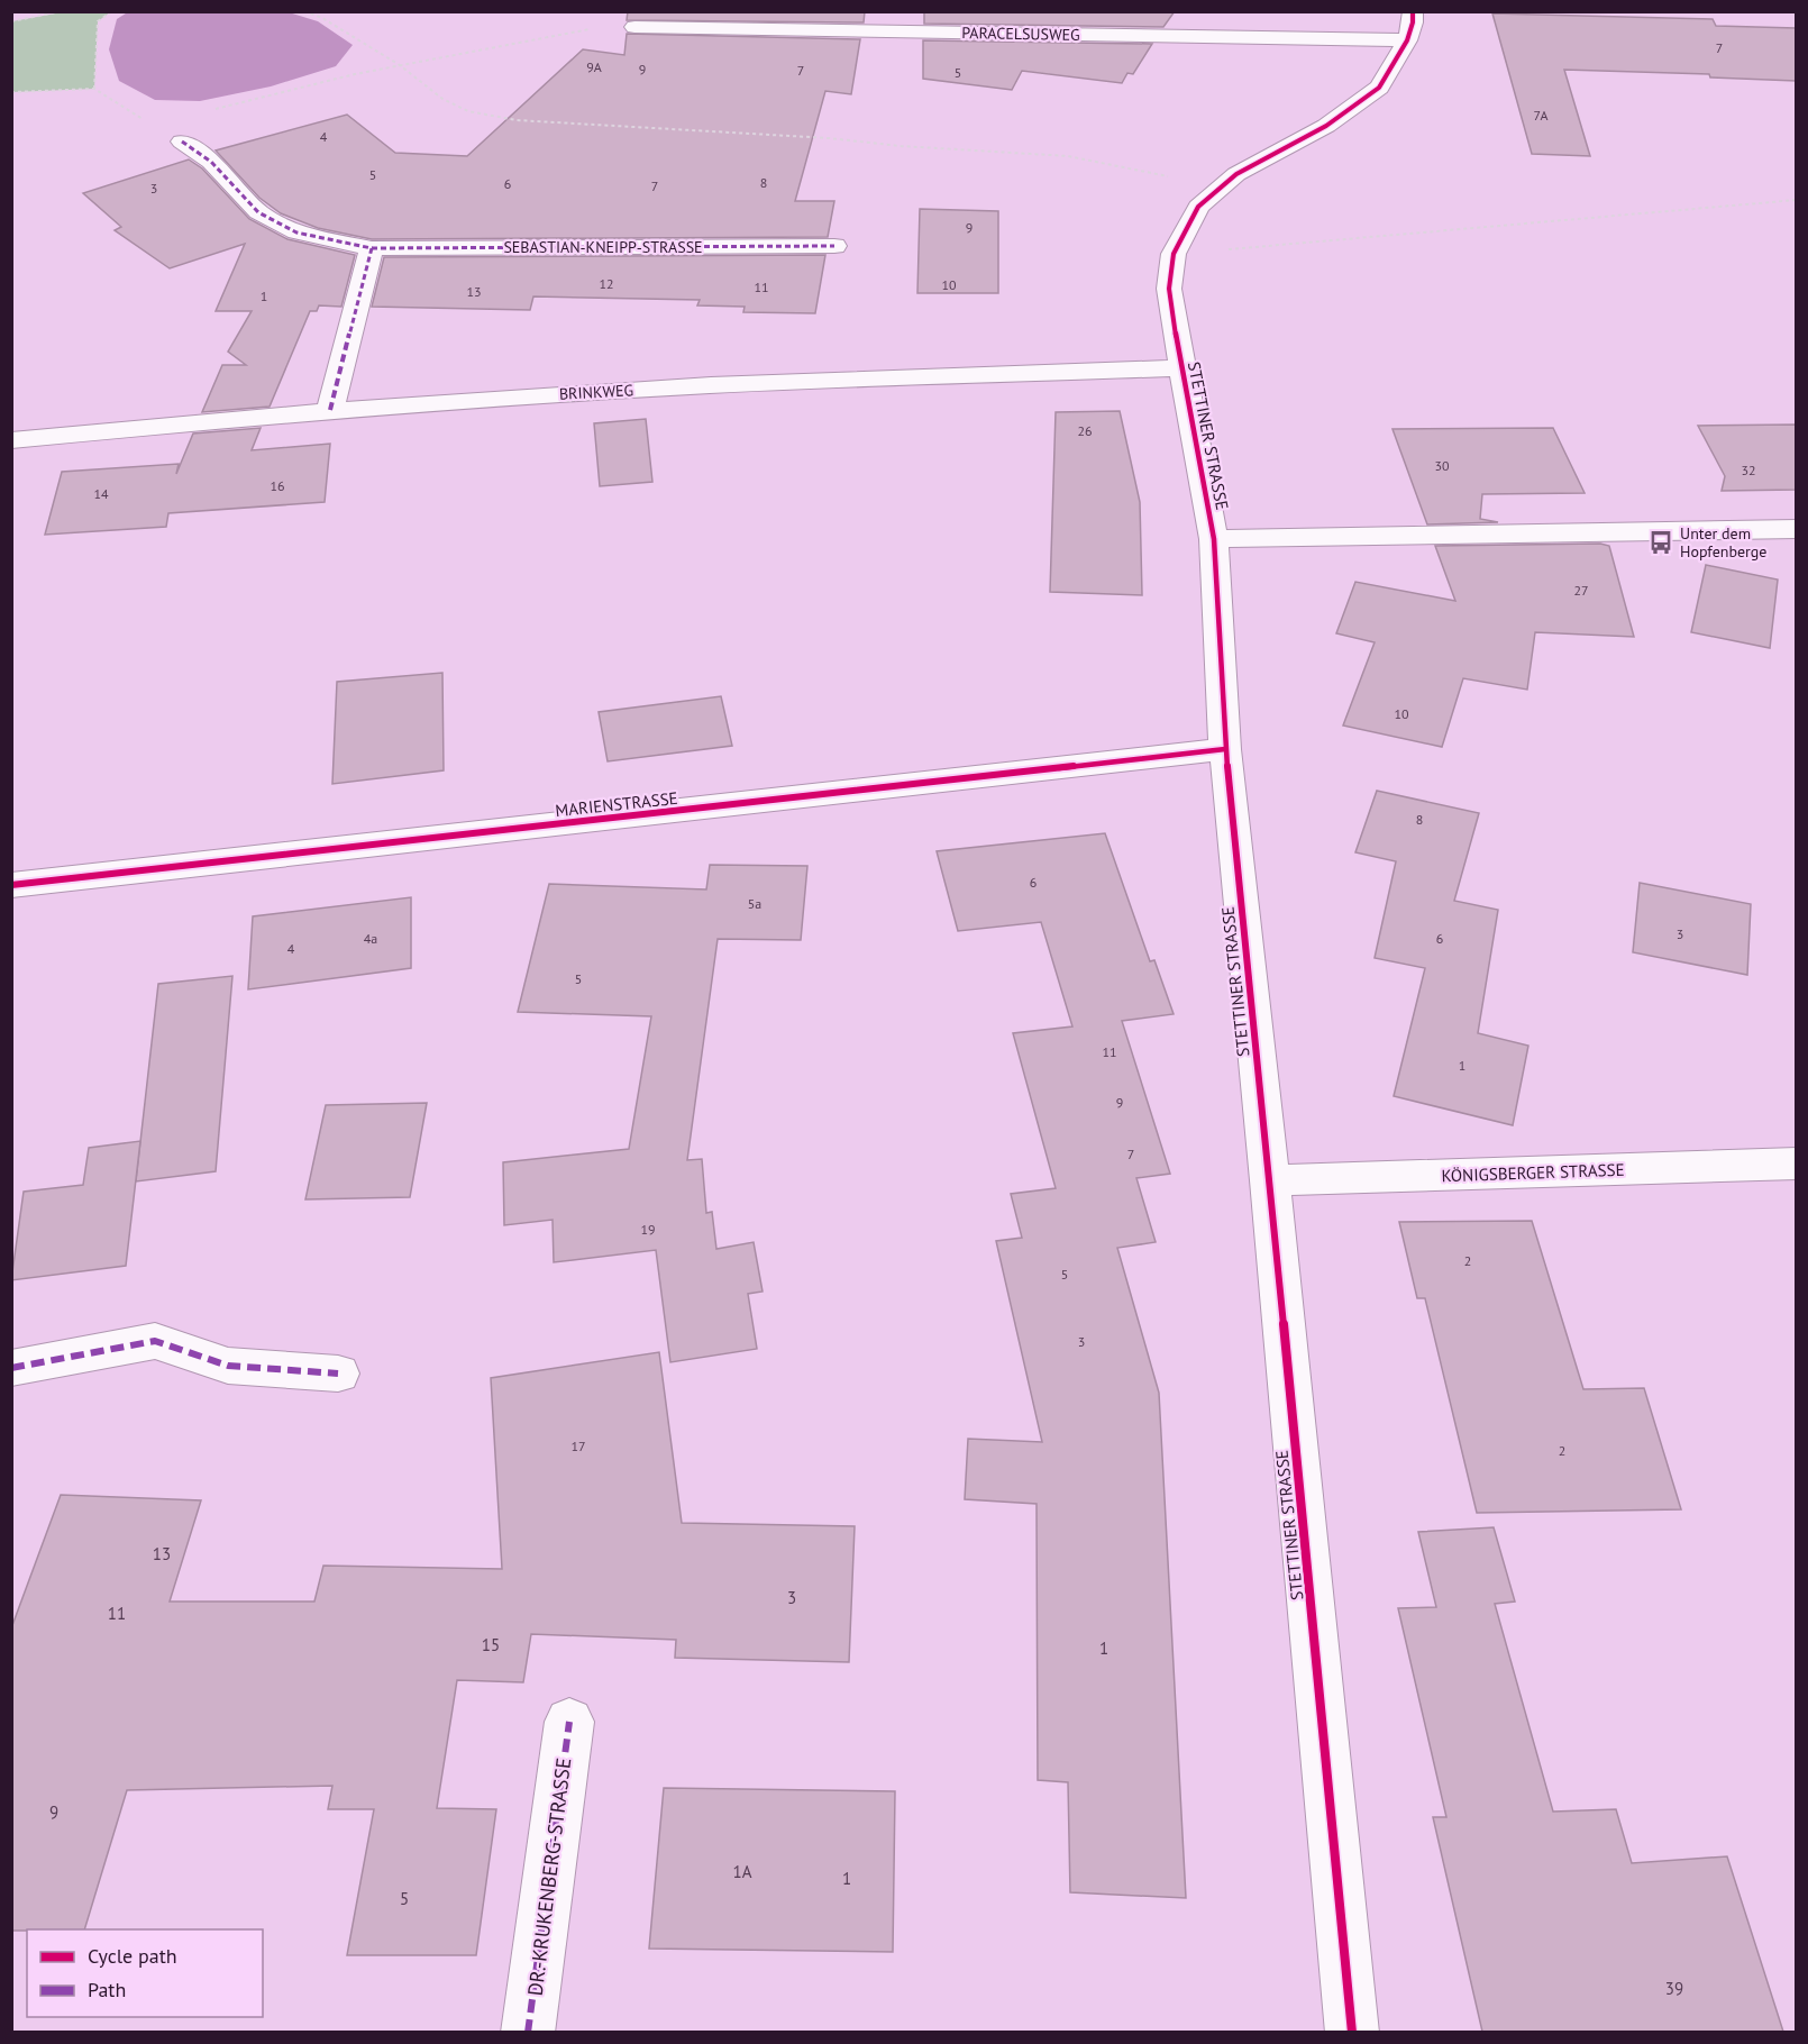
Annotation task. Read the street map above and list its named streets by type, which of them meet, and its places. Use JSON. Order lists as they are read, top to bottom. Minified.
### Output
{"streets":{"street":["PARACELSUSWEG","SEBASTIAN-KNEIPP-STRASSE","BRINKWEG","STETTINER STRASSE","MARIENSTRASSE","KÖNIGSBERGER STRASSE","DR.-KRUKENBERG-STRASSE"]},"crossings":[["PARACELSUSWEG","STETTINER STRASSE"],["BRINKWEG","STETTINER STRASSE"],["STETTINER STRASSE","MARIENSTRASSE"],["STETTINER STRASSE","KÖNIGSBERGER STRASSE"]],"places":{"bus stop":["Unter dem Hopfenberge"]},"house_numbers":["7","9A","9","7","5","7A","4","5","8","6","7","3","9","12","10","11","13","1","26","30","32","16","14","27","10","8","6","5a","3","4a","6","4","5","11","1","9","7","19","2","5","3","17","2","13","3","11","15","1","9","1A","1","5","39"],"legend":["Cycle path","Path"]}
